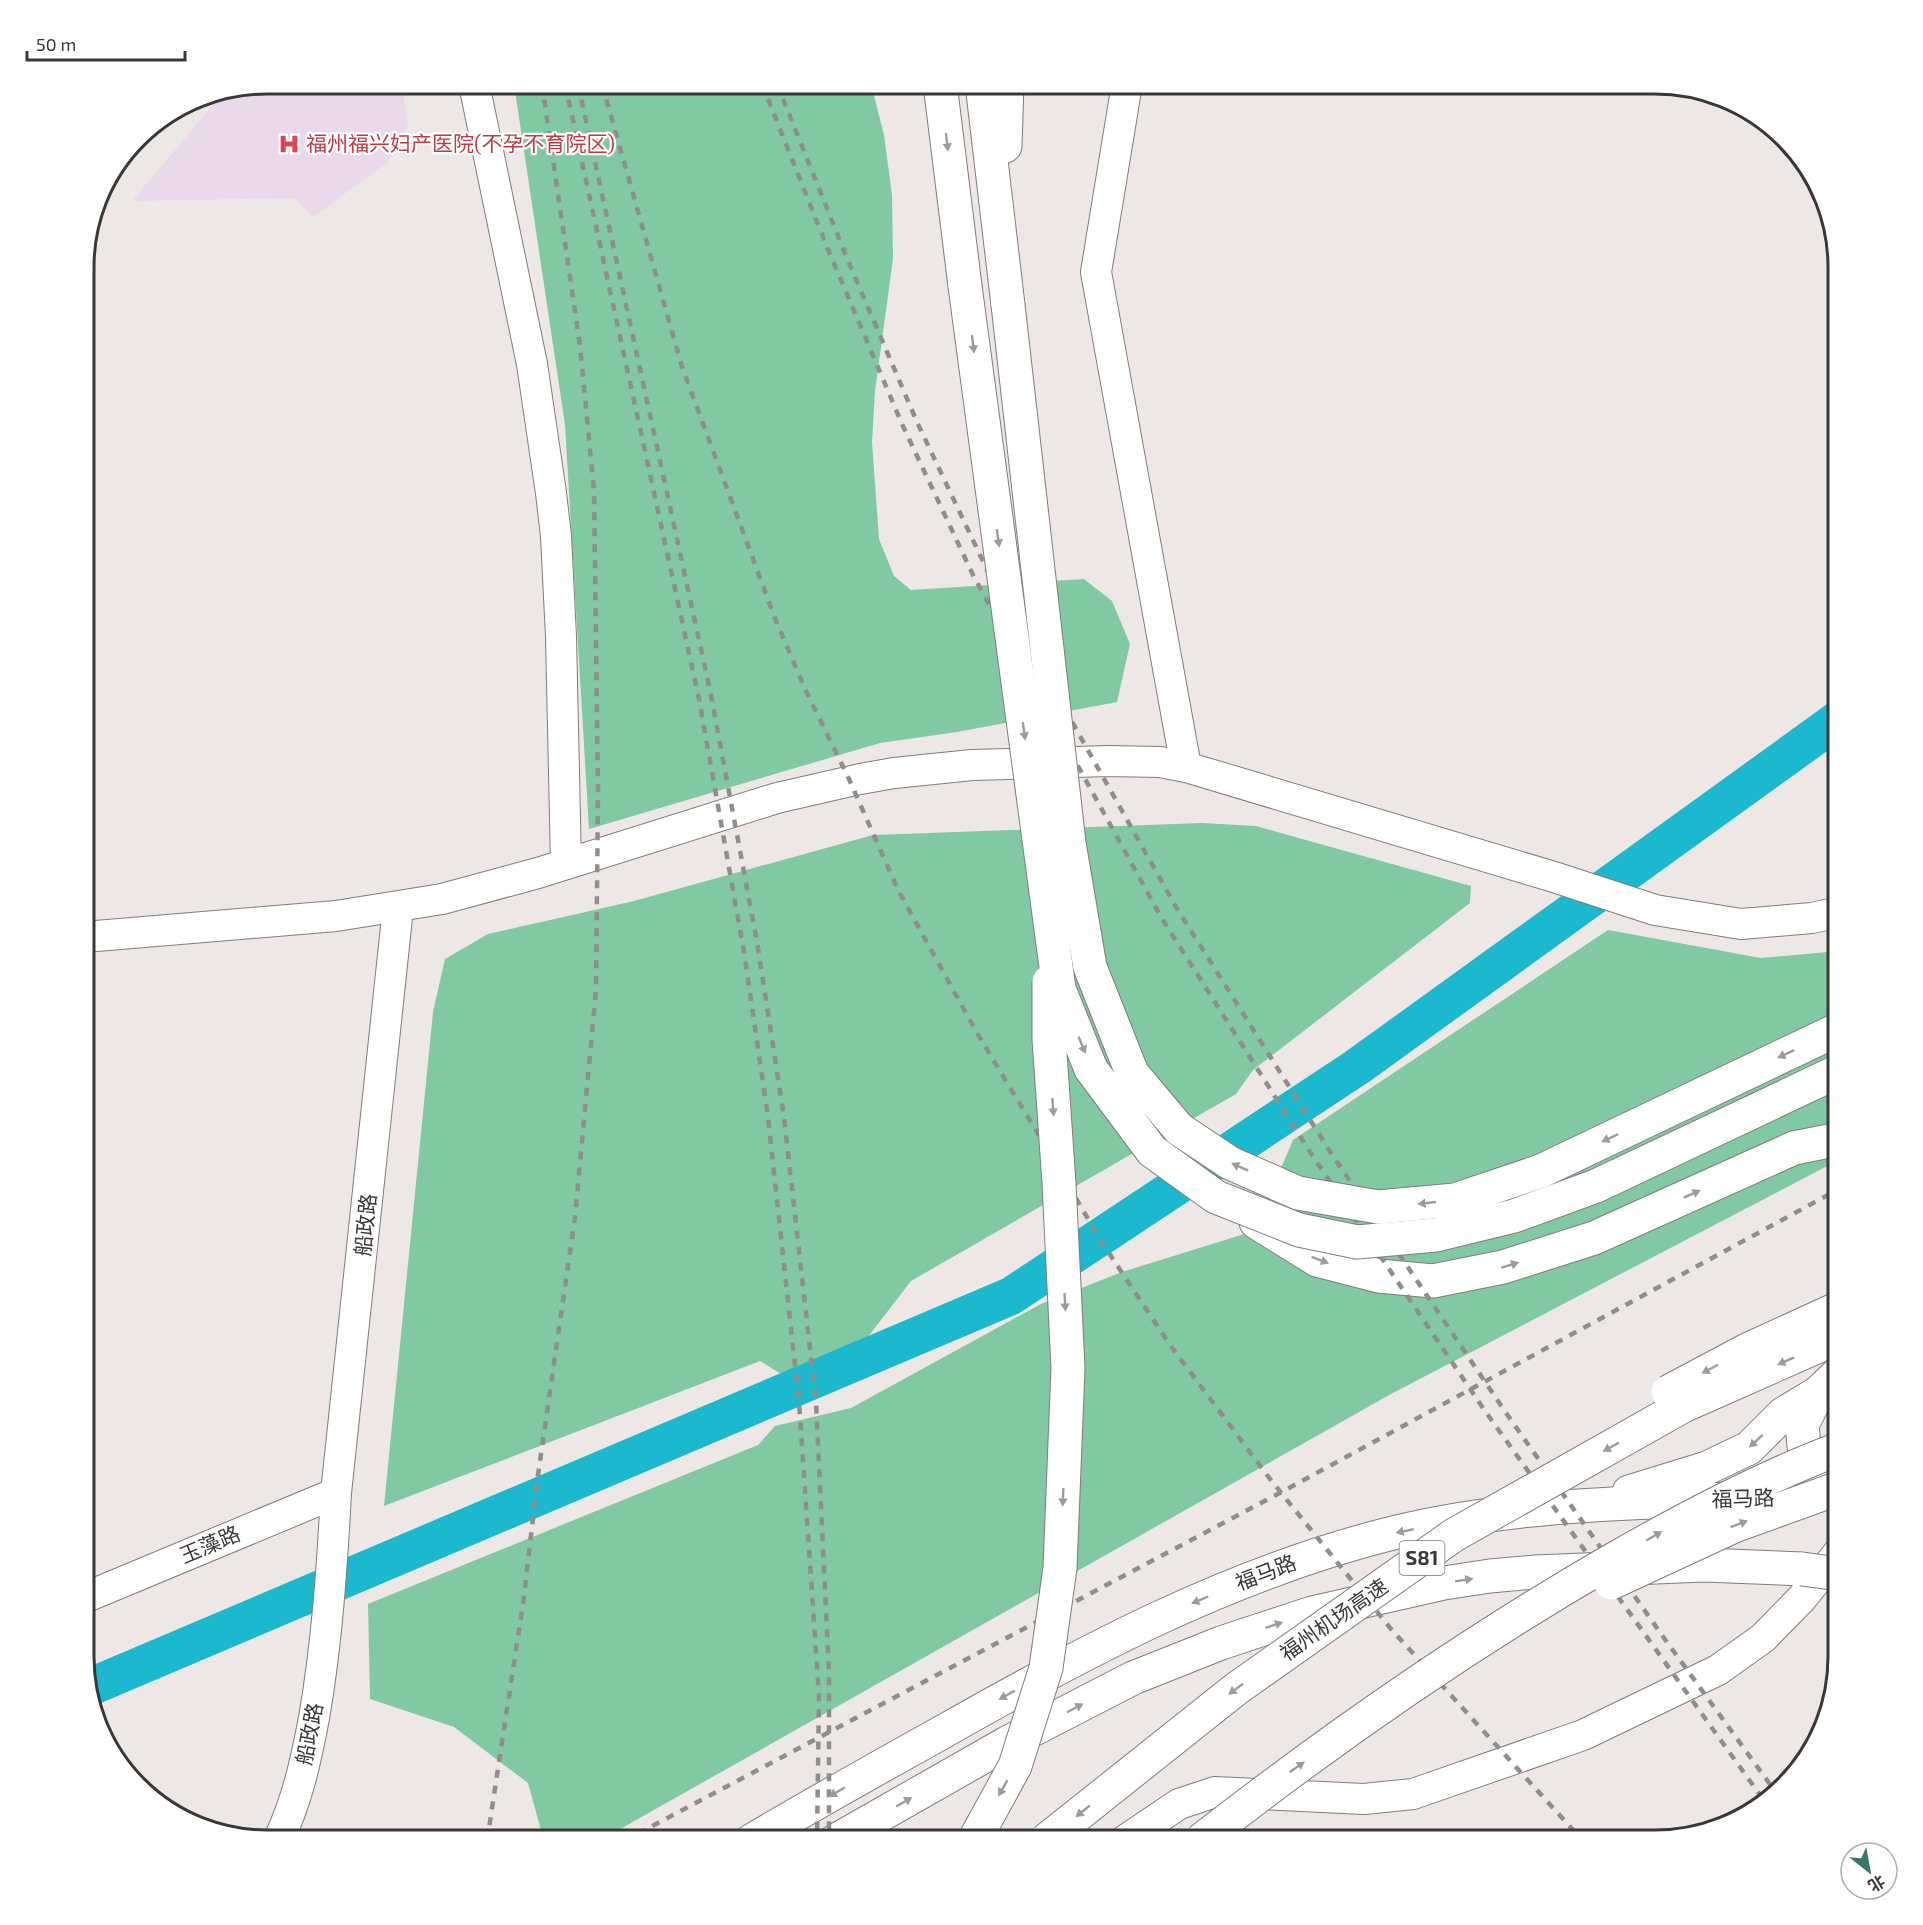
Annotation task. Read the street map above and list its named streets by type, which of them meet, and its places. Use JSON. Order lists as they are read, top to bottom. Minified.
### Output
{"streets":{"main road":["福马路","S81","福州机场高速"],"street":["船政路","玉藻路"]},"crossings":[["船政路","玉藻路"]],"places":{"hospital":["福州福兴妇产医院(不孕不育院区)"]},"scale_bar":"50 m","north":"bottom right"}
